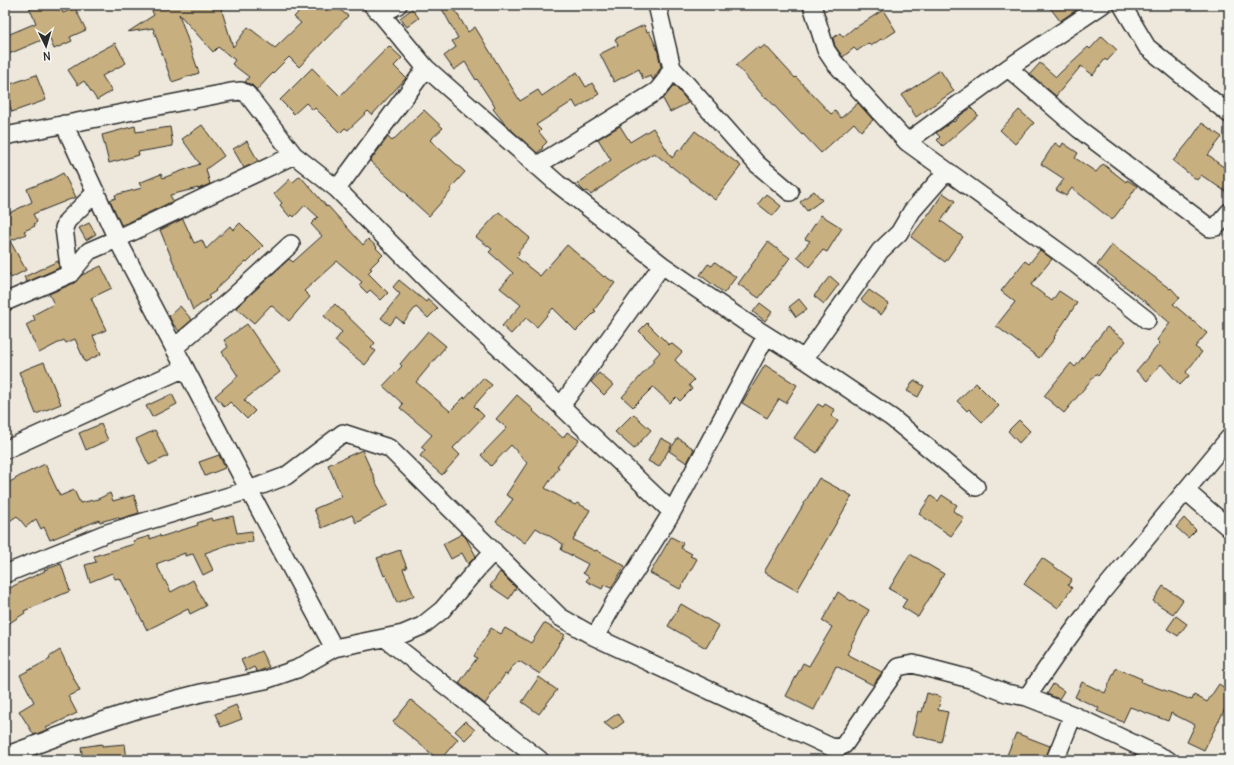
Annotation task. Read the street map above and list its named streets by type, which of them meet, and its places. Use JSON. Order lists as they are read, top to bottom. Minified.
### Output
{"north":"bottom"}
